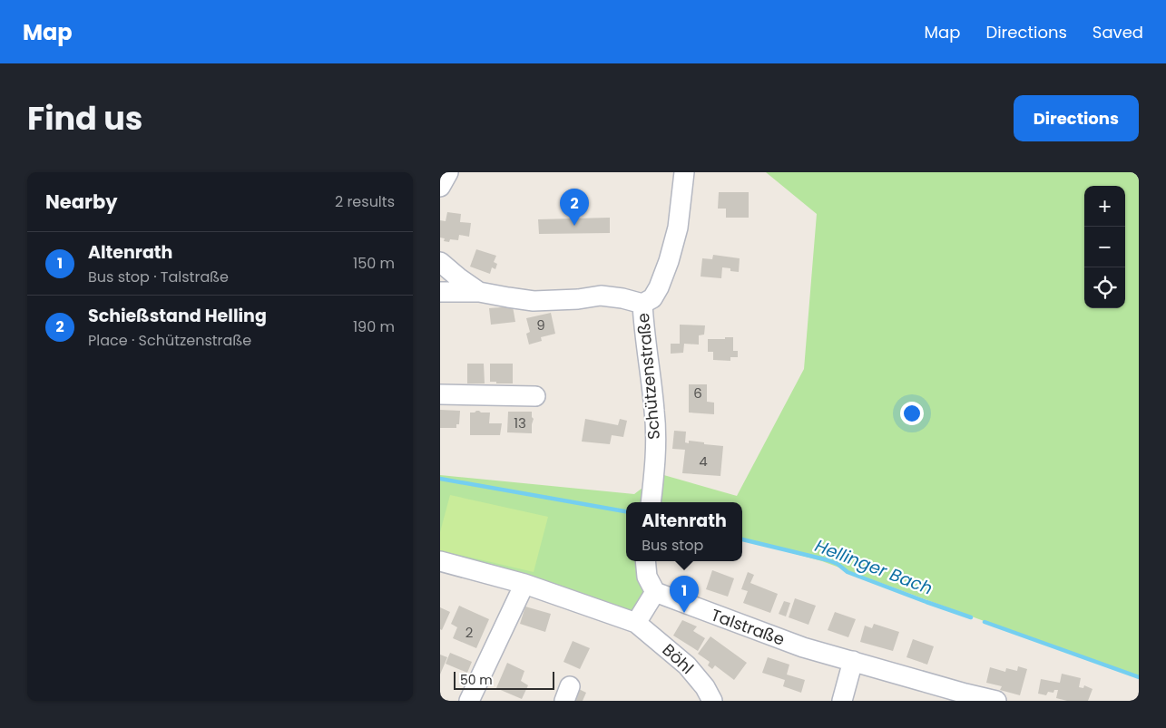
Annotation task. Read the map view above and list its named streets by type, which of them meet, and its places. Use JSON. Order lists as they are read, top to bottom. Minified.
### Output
{"streets":{"street":["Schützenstraße","Talstraße","Böhl"]},"water":["Hellinger Bach"],"house_numbers":["9","6","13","4","2"],"scale_bar":"50 m","page":{"header":"Map","nav":["Map","Directions","Saved"],"title":"Find us","buttons":"Directions","heading":["Nearby","2 results"],"map_buttons":["+","−"],"pins":["2","1"],"list":[{"mark":"1","name":"Altenrath","note":"Bus stop · Talstraße","value":"150 m"},{"mark":"2","name":"Schießstand Helling","note":"Place · Schützenstraße","value":"190 m"}],"popup":["Altenrath","Bus stop"],"scale":"50 m"}}
